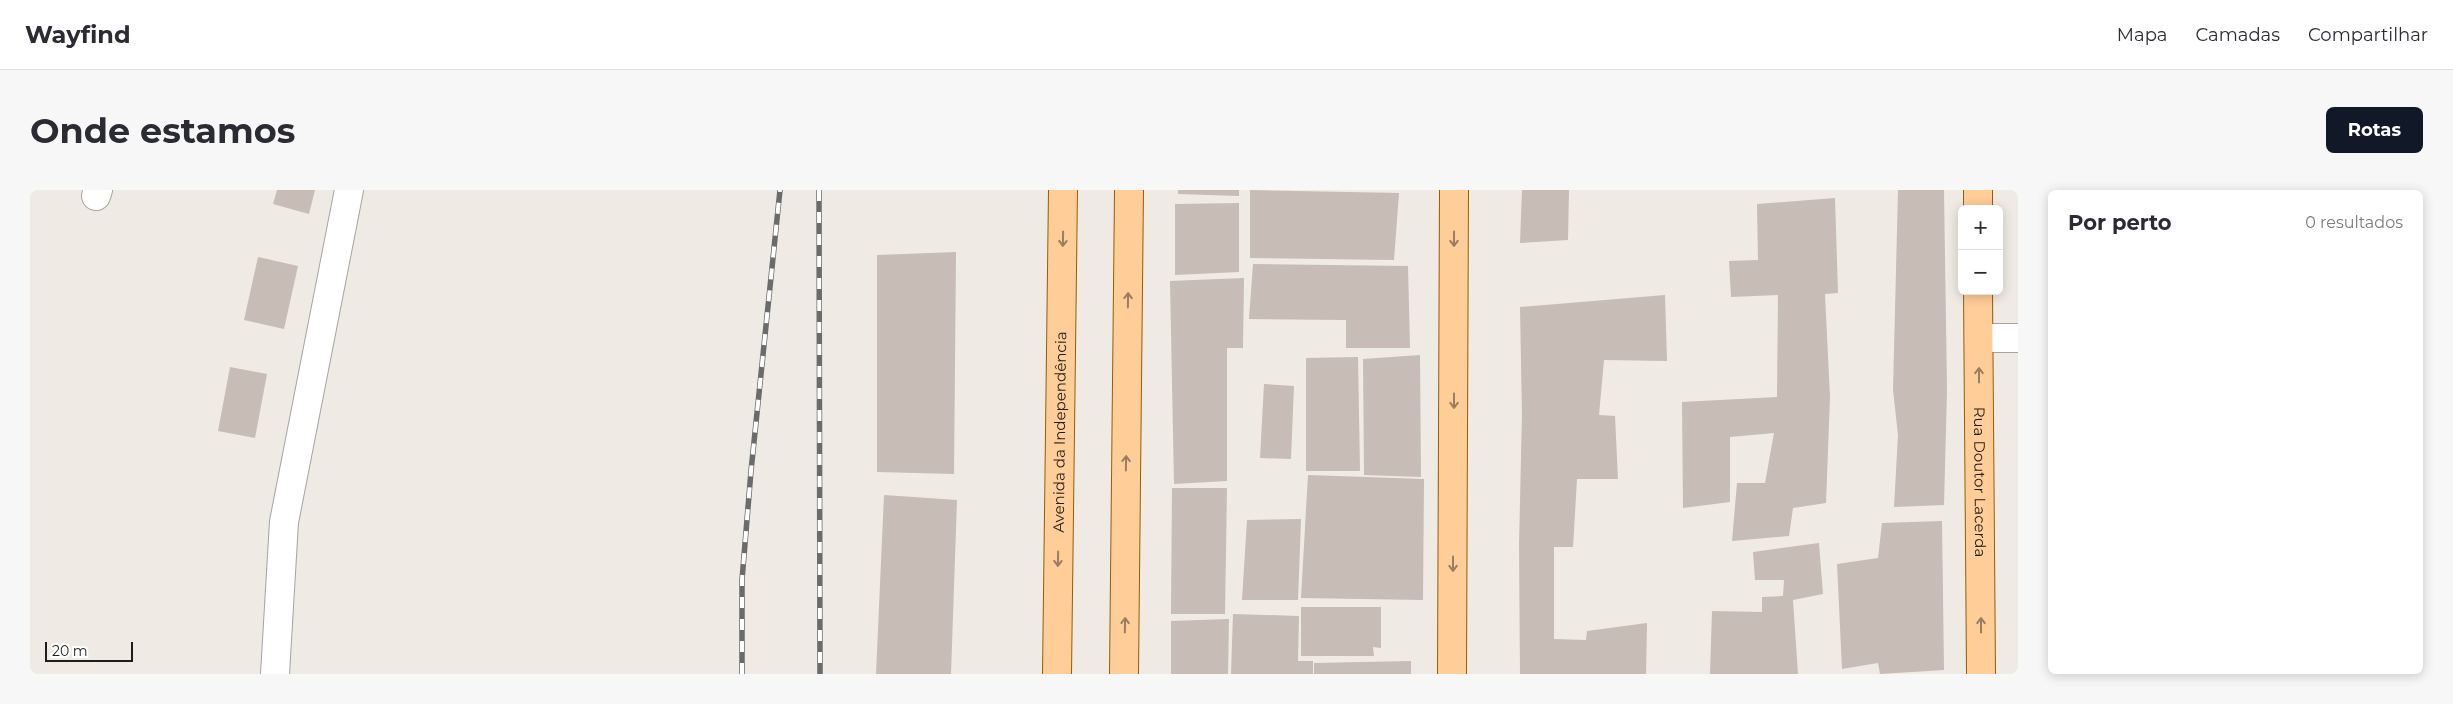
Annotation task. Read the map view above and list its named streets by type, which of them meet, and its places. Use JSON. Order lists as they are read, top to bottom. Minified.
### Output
{"streets":{"main road":["Avenida da Independência","Rua Doutor Lacerda"]},"one_way":["Rua Doutor Lacerda"],"scale_bar":"20 m","page":{"header":"Wayfind","nav":["Mapa","Camadas","Compartilhar"],"buttons":"Rotas","title":"Onde estamos","heading":["Por perto","0 resultados"],"map_buttons":["+","−"],"scale":"20 m"}}
